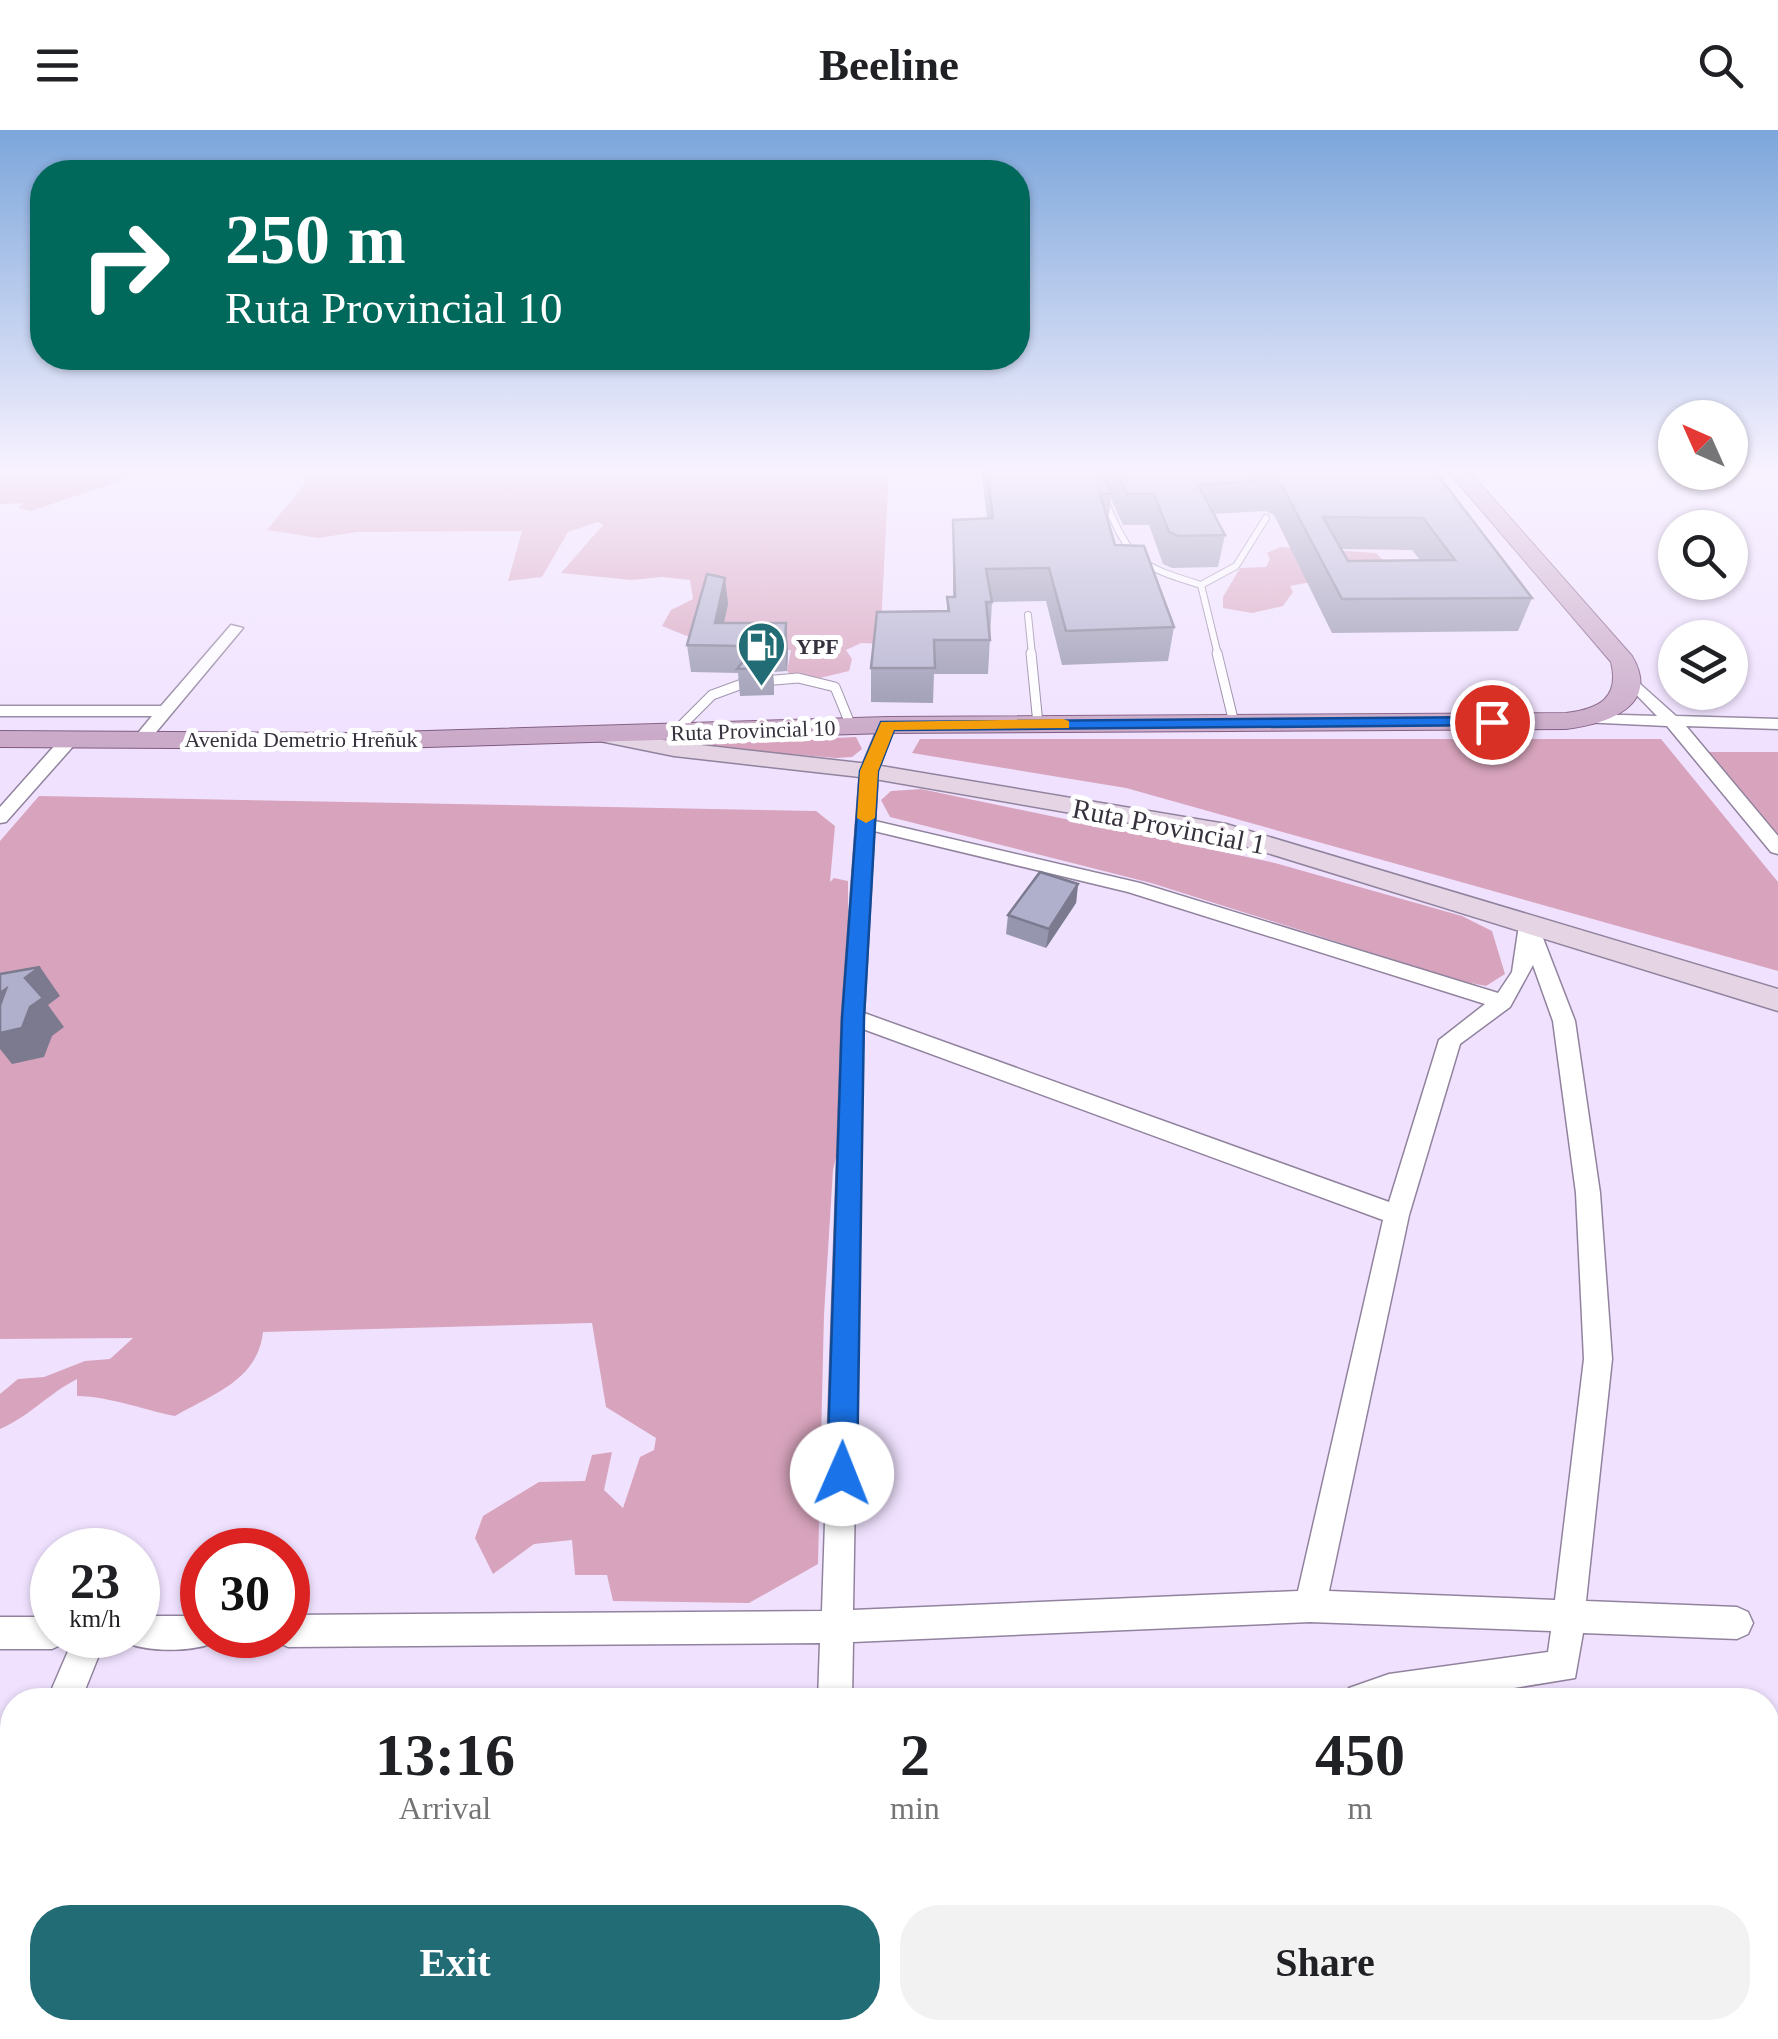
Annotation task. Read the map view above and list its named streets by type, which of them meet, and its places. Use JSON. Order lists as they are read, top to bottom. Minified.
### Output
{"streets":{"main road":["Ruta Provincial 10","Avenida Demetrio Hreñuk","Ruta Provincial 1"]},"crossings":[["Ruta Provincial 10","Avenida Demetrio Hreñuk"],["Ruta Provincial 10","Ruta Provincial 1"],["Avenida Demetrio Hreñuk","Ruta Provincial 1"]],"places":{"fuel station":["YPF"]},"north":"top left","page":{"header":"Beeline","turn":["250 m","Ruta Provincial 10"],"speed":"23 km/h","limit":"30","eta":["13:16","Arrival","2","min","450","m"],"buttons":["Exit","Share"]}}
